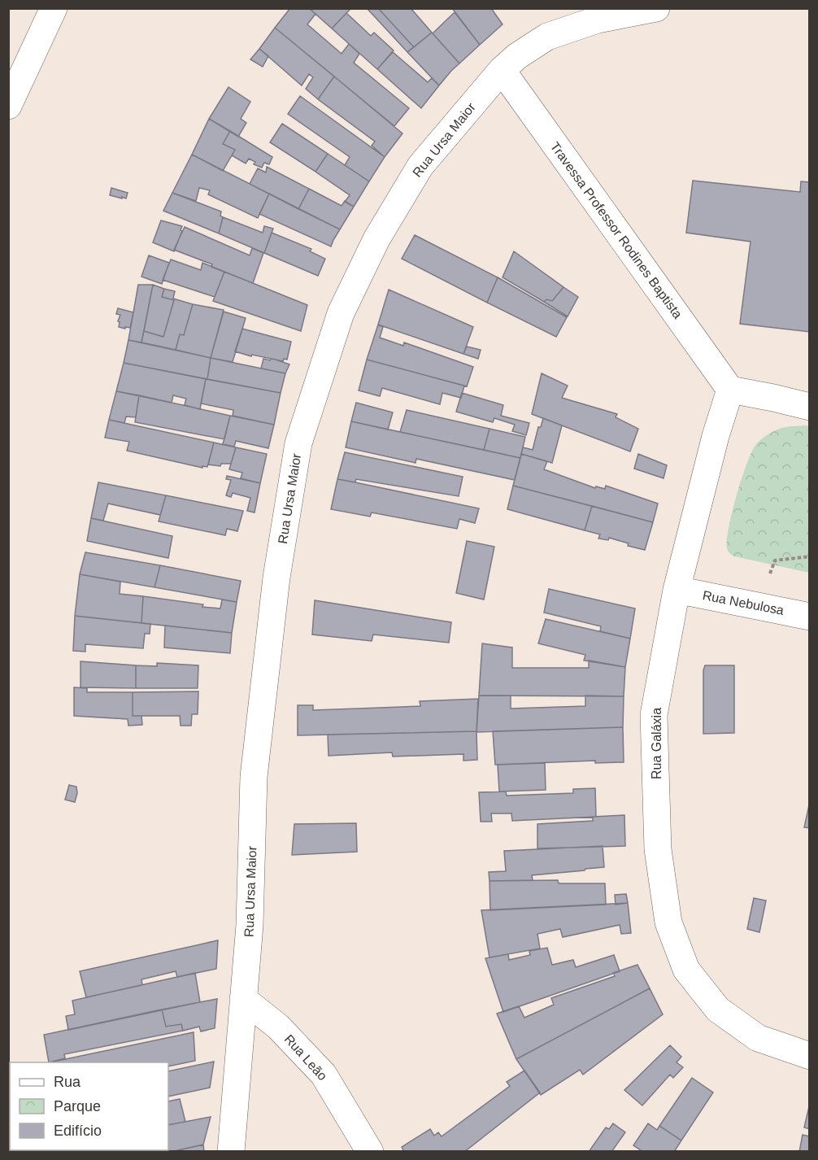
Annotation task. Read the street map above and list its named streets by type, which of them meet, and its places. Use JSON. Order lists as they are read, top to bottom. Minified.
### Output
{"streets":{"street":["Rua Ursa Maior","Travessa Professor Rodines Baptista","Rua Nebulosa","Rua Galáxia","Rua Leão"]},"crossings":[["Rua Ursa Maior","Travessa Professor Rodines Baptista"],["Rua Ursa Maior","Rua Leão"],["Travessa Professor Rodines Baptista","Rua Galáxia"],["Rua Nebulosa","Rua Galáxia"]],"legend":["Rua","Parque","Edifício"]}
